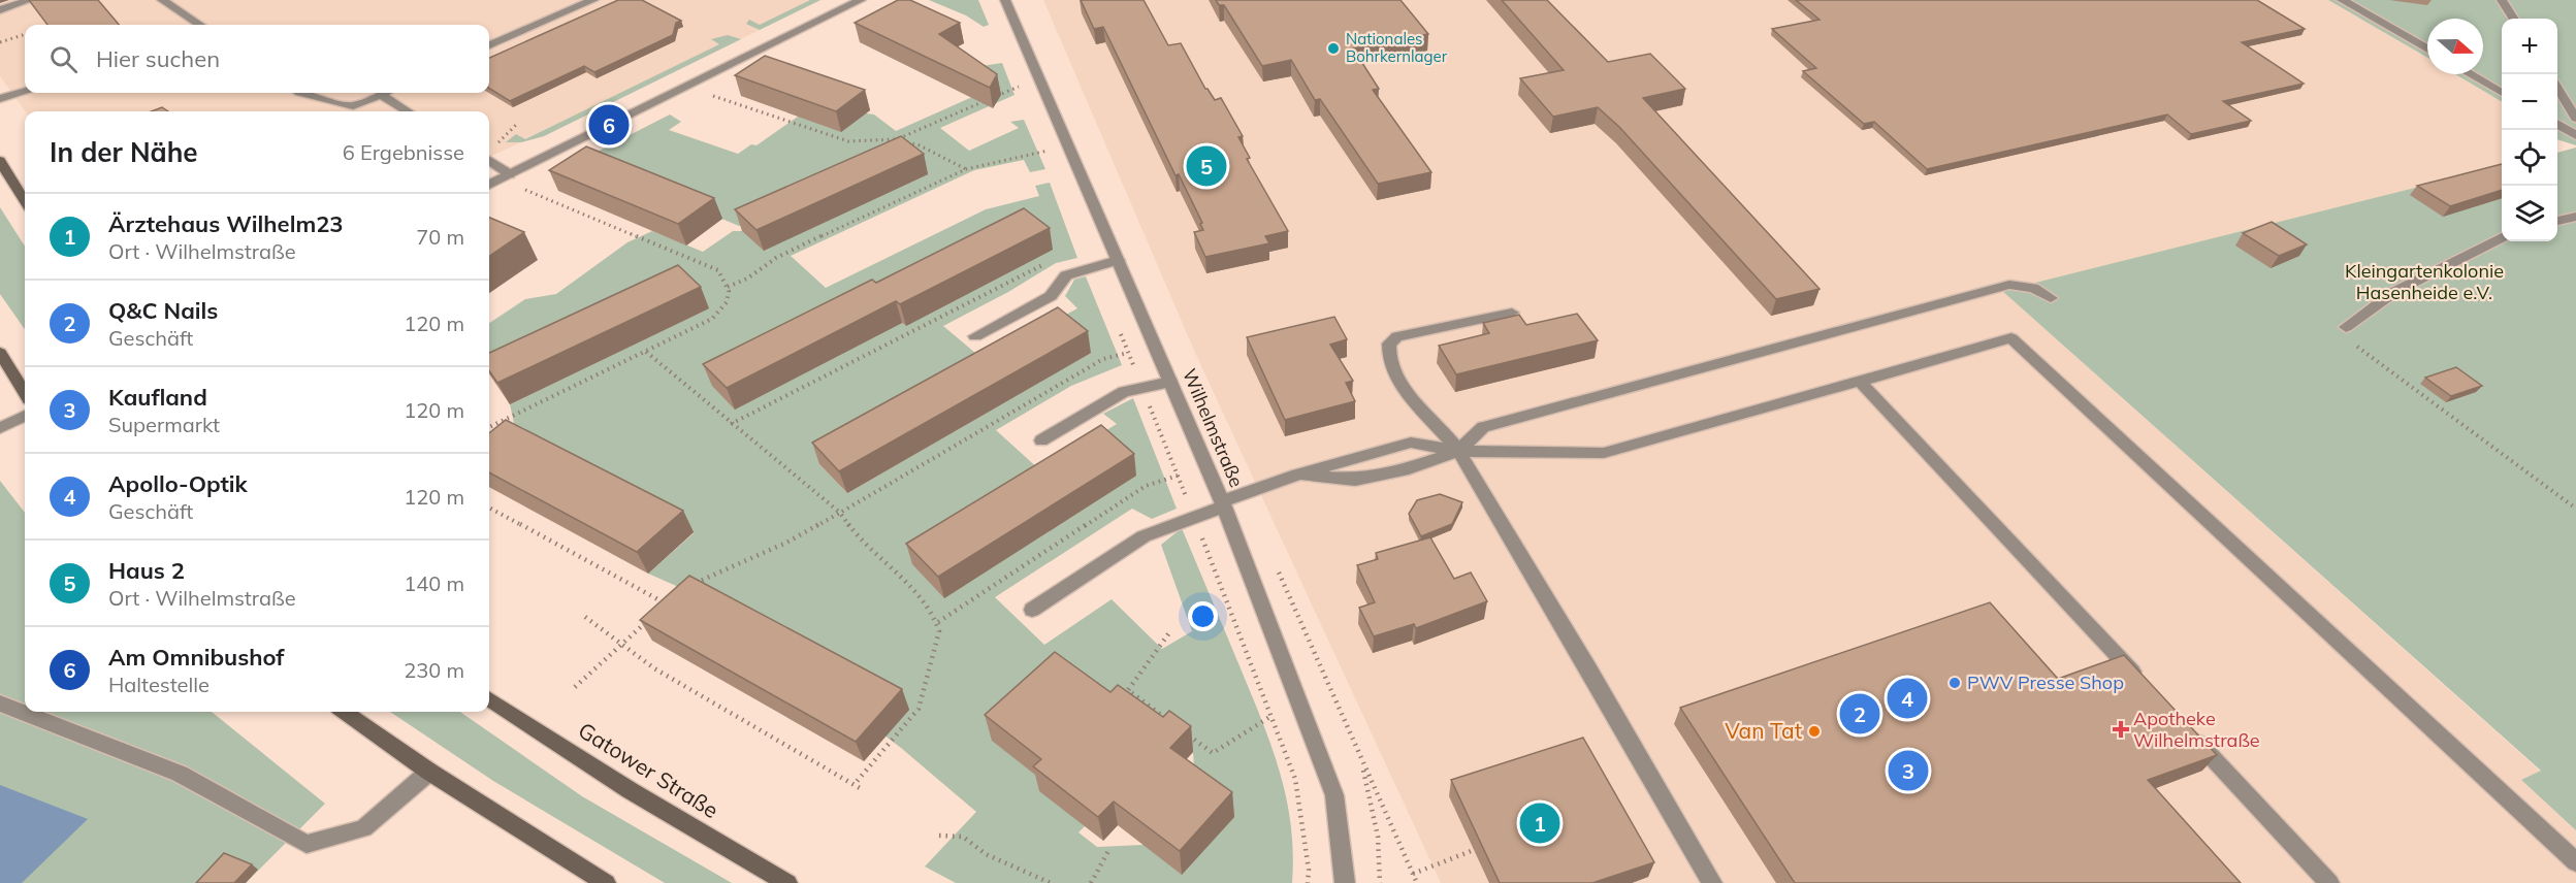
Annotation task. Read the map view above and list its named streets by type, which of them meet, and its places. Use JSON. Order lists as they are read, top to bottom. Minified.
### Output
{"streets":{"main road":["Gatower Straße"],"street":["Wilhelmstraße"]},"parks":["Kleingartenkolonie Hasenheide e.V."],"places":{"other":["Nationales Bohrkernlager","PWV Presse Shop","Van Tat"],"health":["Apotheke Wilhelmstraße"]},"north":"right","page":{"map_buttons":["+","−"],"search":"Hier suchen","pins":["6","5","4","2","3","1"],"heading":["In der Nähe","6 Ergebnisse"],"list":[{"mark":"1","name":"Ärztehaus Wilhelm23","note":"Ort · Wilhelmstraße","value":"70 m"},{"mark":"2","name":"Q&C Nails","note":"Geschäft","value":"120 m"},{"mark":"3","name":"Kaufland","note":"Supermarkt","value":"120 m"},{"mark":"4","name":"Apollo-Optik","note":"Geschäft","value":"120 m"},{"mark":"5","name":"Haus 2","note":"Ort · Wilhelmstraße","value":"140 m"},{"mark":"6","name":"Am Omnibushof","note":"Haltestelle","value":"230 m"}]}}
